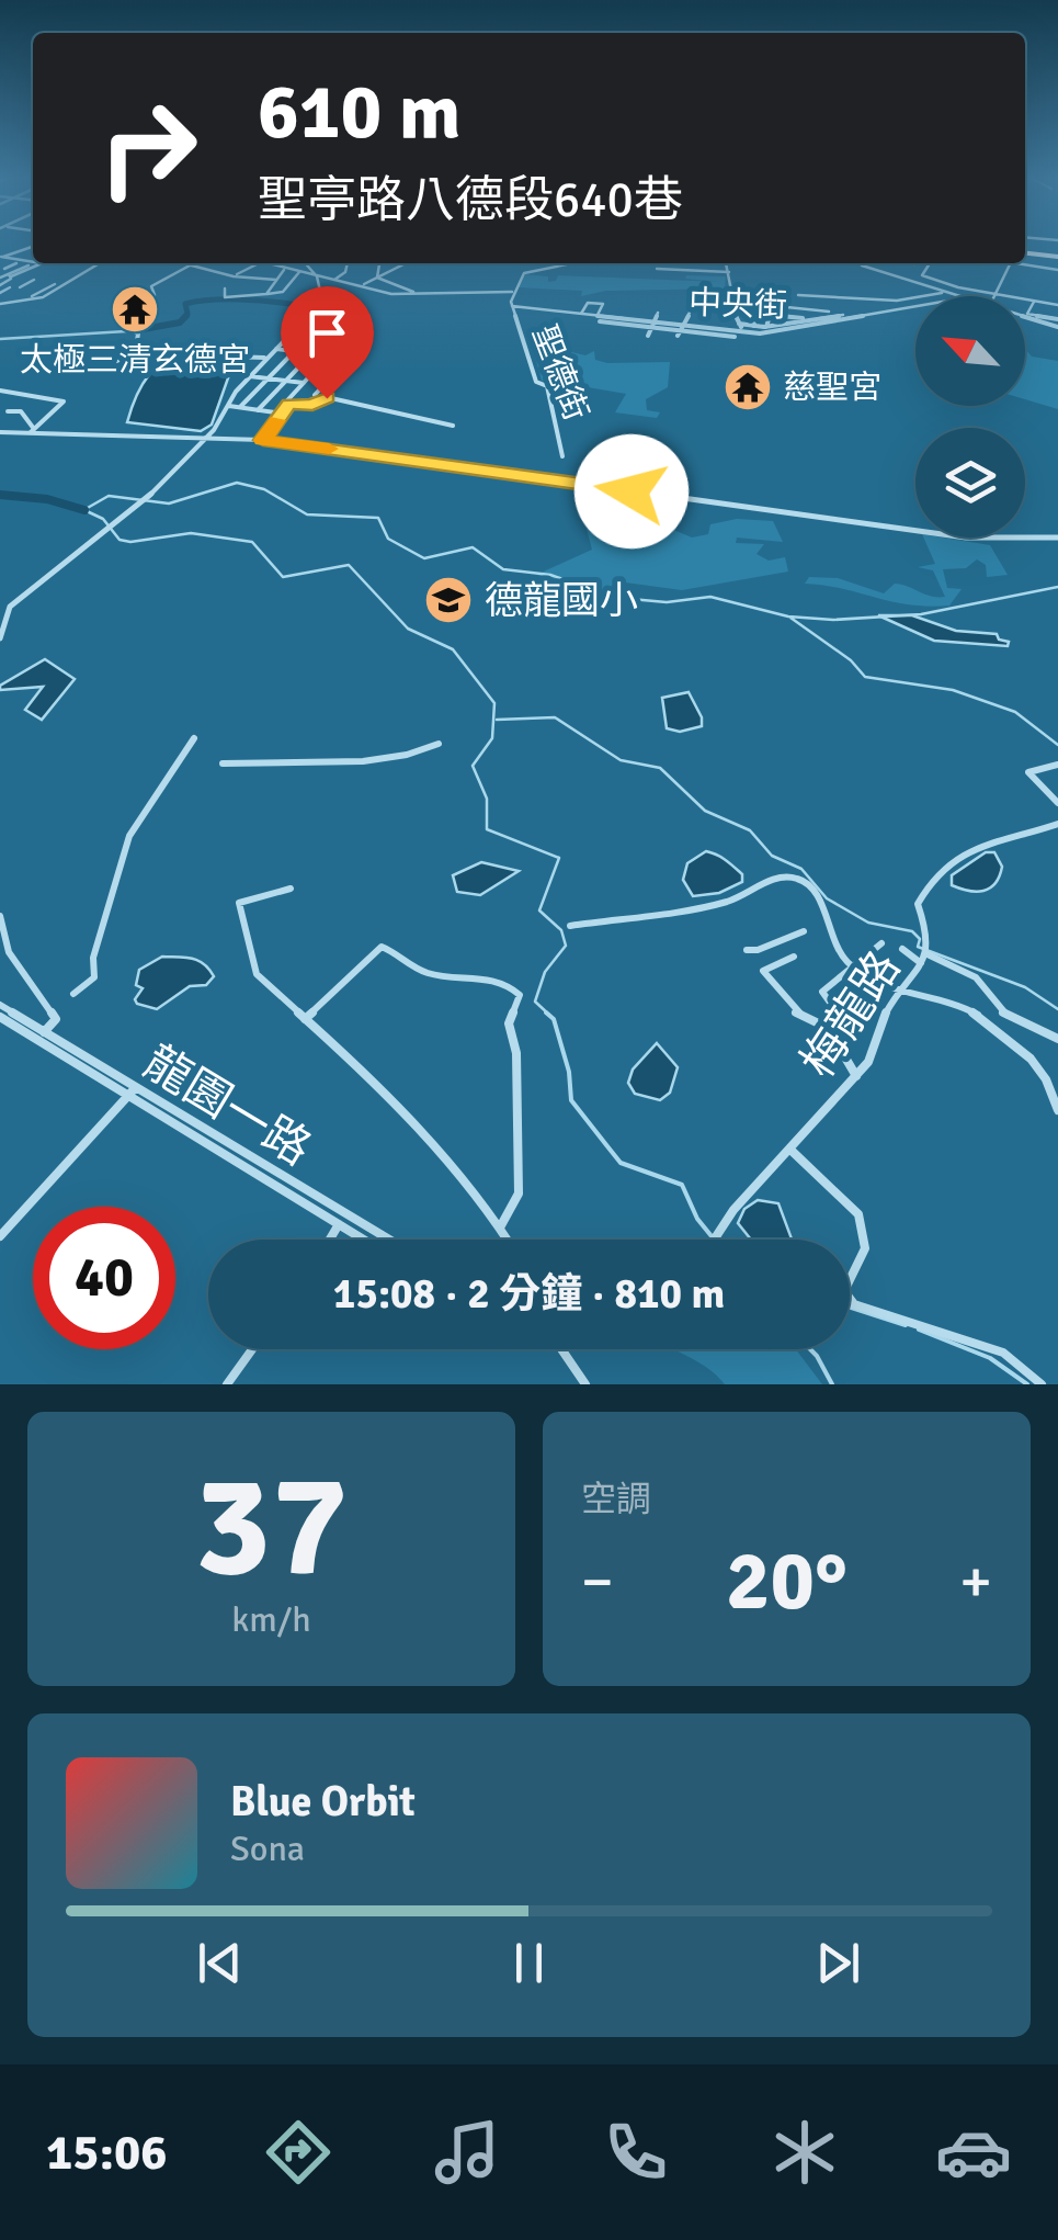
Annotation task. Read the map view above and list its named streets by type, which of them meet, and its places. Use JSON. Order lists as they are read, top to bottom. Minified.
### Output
{"streets":{"street":["中央街","聖德街","梅龍路","龍園一路"]},"crossings":[["中央街","聖德街"]],"places":{"temple":["太極三清玄德宮","慈聖宮"],"school or university":["德龍國小"]},"north":"top left","page":{"turn":["610 m","聖亭路八德段640巷"],"limit":"40","trip":"15:08 · 2 分鐘 · 810 m","tile":[["37","km/h"],"空調"],"heat":["−","20°","+"],"song":["Blue Orbit","Sona"],"tabs":"15:06"}}
